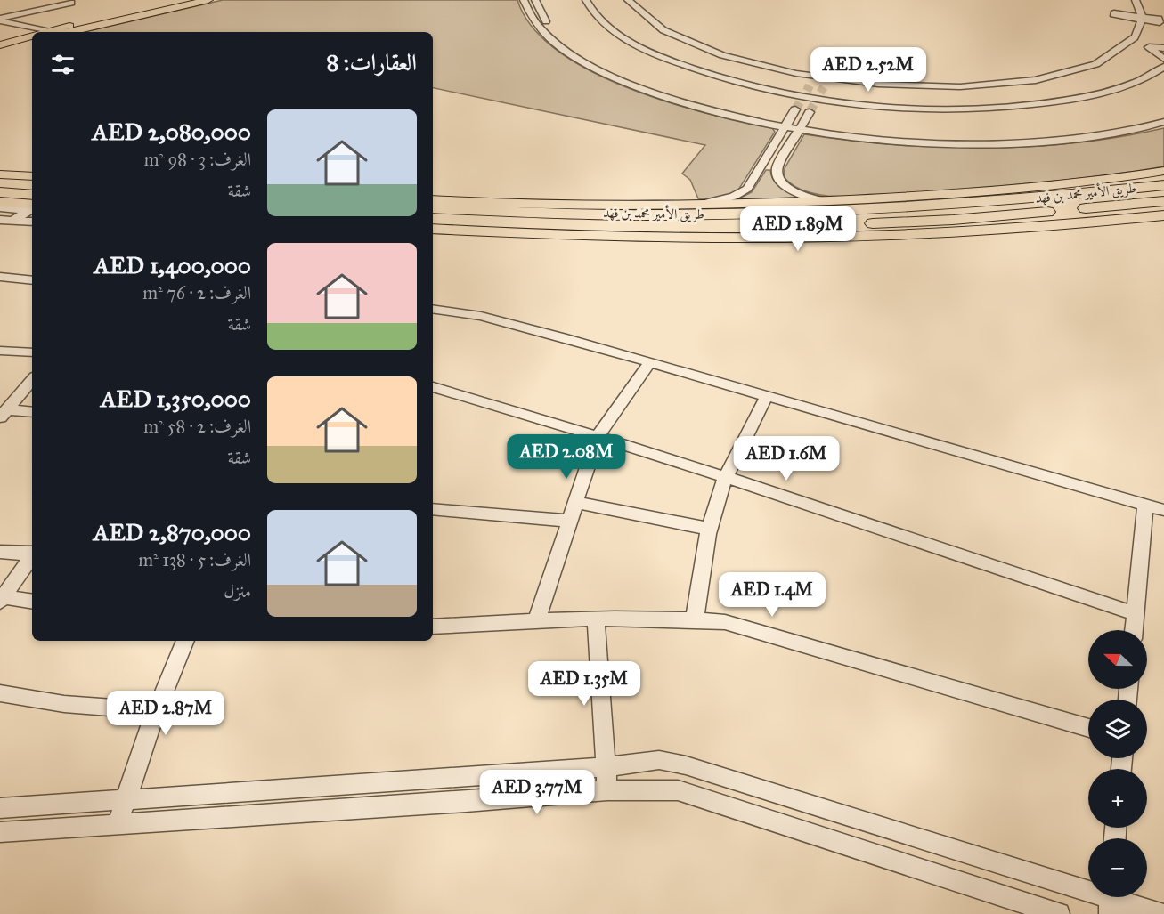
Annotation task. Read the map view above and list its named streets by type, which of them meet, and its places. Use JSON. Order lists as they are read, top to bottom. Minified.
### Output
{"streets":{"highway":["طريق الأمير محمد بن فهد"]},"north":"left","page":{"heading":"العقارات: 8","price":["AED 2.52M","AED 1.89M","AED 2.08M","AED 1.6M","AED 1.4M","AED 1.35M","AED 2.87M","AED 3.77M"],"list":[{"name":"AED 2,080,000","note":"الغرف: 3 · 98 m² · شقة"},{"name":"AED 1,400,000","note":"الغرف: 2 · 76 m² · شقة"},{"name":"AED 1,350,000","note":"الغرف: 2 · 58 m² · شقة"},{"name":"AED 2,870,000","note":"الغرف: 5 · 138 m² · منزل"}],"map_buttons":["+","−"]}}
